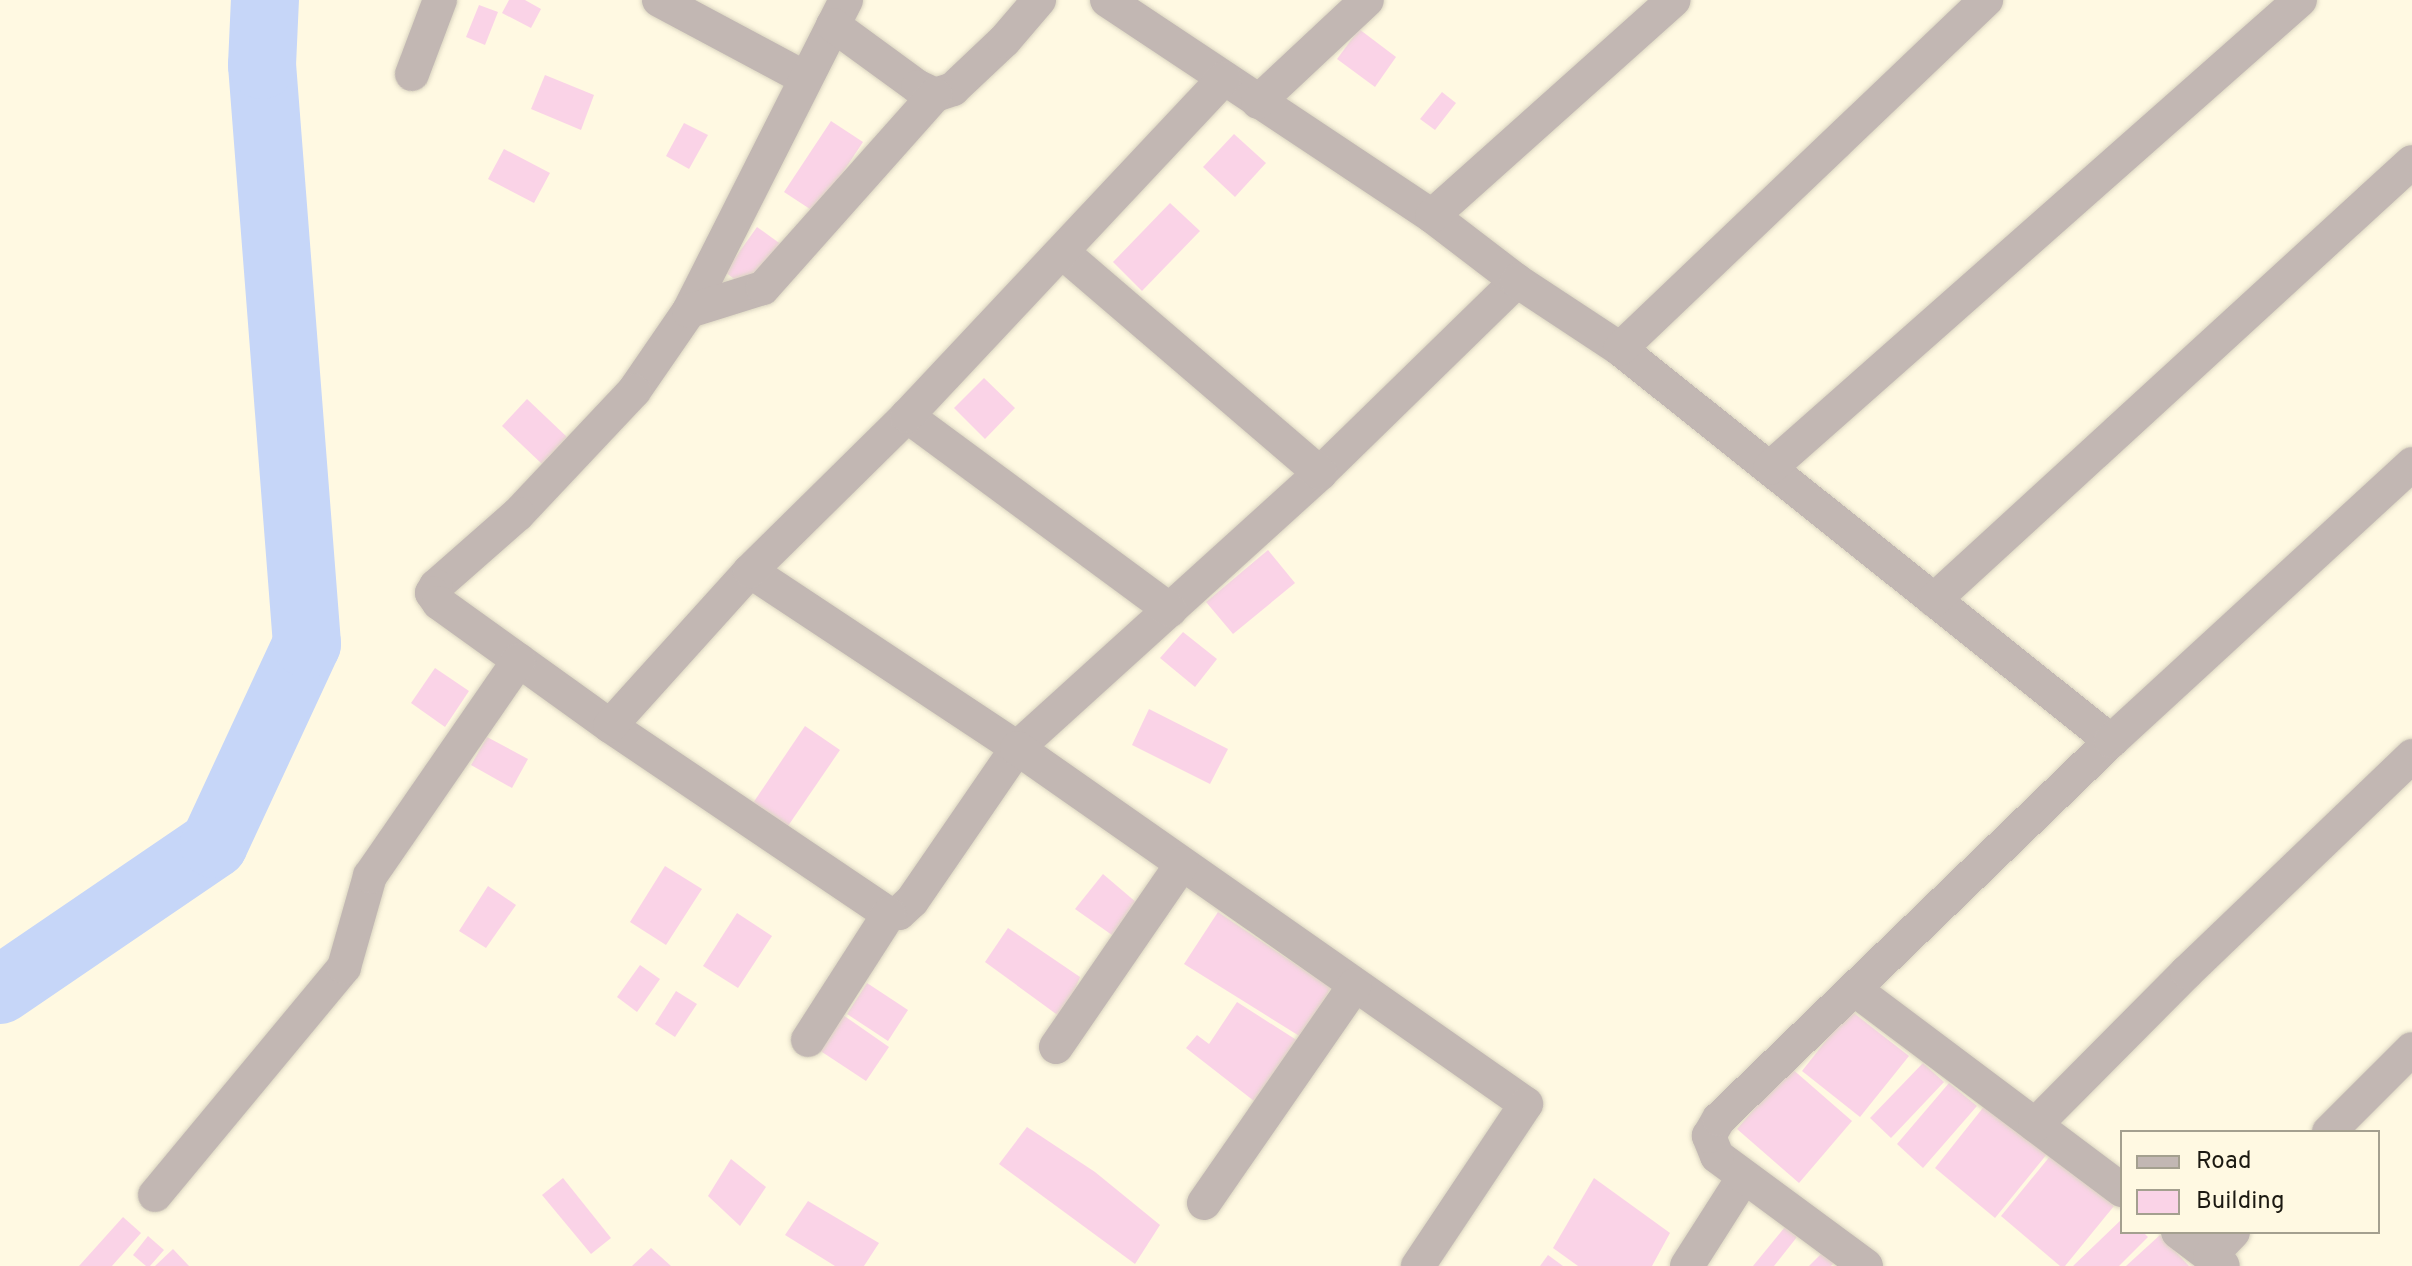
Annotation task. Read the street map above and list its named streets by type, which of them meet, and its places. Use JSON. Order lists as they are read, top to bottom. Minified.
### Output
{"legend":["Road","Building"]}
